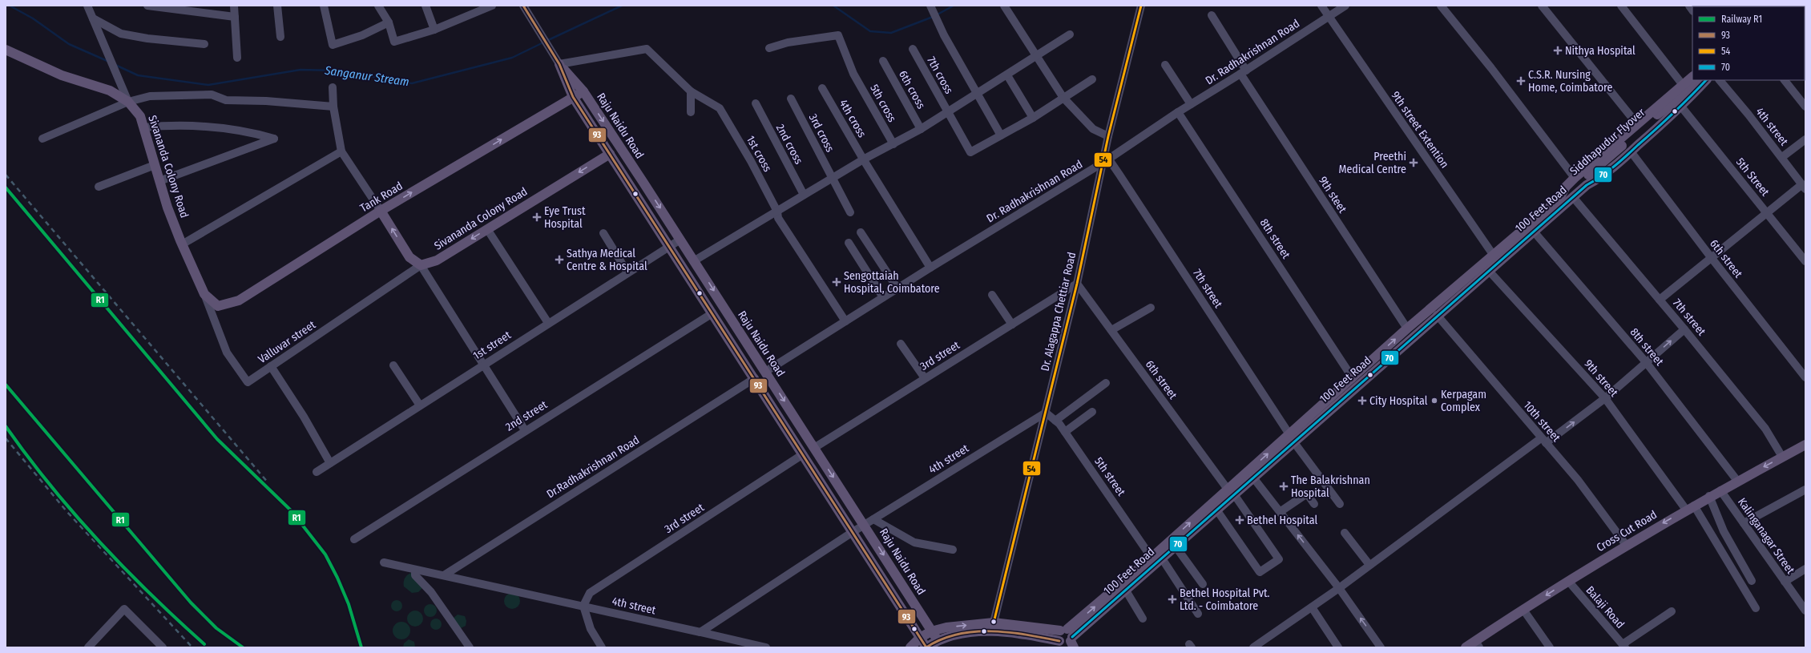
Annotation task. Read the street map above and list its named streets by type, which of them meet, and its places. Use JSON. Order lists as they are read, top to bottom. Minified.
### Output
{"streets":{"main road":["Raju Naidu Road","Siddhapudur Flyover","Sivananda Colony Road","Tank Road","100 Feet Road","Cross Cut Road"],"street":["Dr. Radhakrishnan Road","7th cross","6th cross","5th cross","4th cross","4th street","9th street Extention","3rd cross","2nd cross","1st cross","5th Street","9th steet","8th street","6th street","7th street","Dr. Alagappa Chettiar Road","Valluvar street","1st street","3rd street","9th street","2nd street","10th street","Dr.Radhakrishnan Road","5th street","Kalinganagar Street","Balaji Road"]},"crossings":[["Dr. Radhakrishnan Road","4th cross"],["Dr. Radhakrishnan Road","Raju Naidu Road"],["Dr. Radhakrishnan Road","9th street Extention"],["Dr. Radhakrishnan Road","1st cross"],["Dr. Radhakrishnan Road","9th steet"],["Dr. Radhakrishnan Road","8th street"],["Dr. Radhakrishnan Road","7th street"],["Dr. Radhakrishnan Road","Dr. Alagappa Chettiar Road"],["Raju Naidu Road","4th street"],["Raju Naidu Road","Tank Road"],["Raju Naidu Road","1st street"],["Raju Naidu Road","3rd street"],["4th street","Dr. Alagappa Chettiar Road"],["4th street","3rd street"],["4th street","Dr.Radhakrishnan Road"],["4th street","5th street"],["9th street Extention","100 Feet Road"],["Siddhapudur Flyover","5th Street"],["Siddhapudur Flyover","100 Feet Road"],["Sivananda Colony Road","Tank Road"],["Sivananda Colony Road","Valluvar street"],["5th Street","100 Feet Road"],["9th steet","100 Feet Road"],["Tank Road","Valluvar street"],["100 Feet Road","8th street"],["100 Feet Road","6th street"],["100 Feet Road","7th street"],["100 Feet Road","9th street"],["100 Feet Road","10th street"],["100 Feet Road","5th street"],["8th street","Cross Cut Road"],["6th street","Dr. Alagappa Chettiar Road"],["6th street","3rd street"],["7th street","Dr. Alagappa Chettiar Road"],["7th street","Cross Cut Road"],["Dr. Alagappa Chettiar Road","3rd street"],["Dr. Alagappa Chettiar Road","5th street"],["9th street","Cross Cut Road"],["10th street","Cross Cut Road"],["Cross Cut Road","Kalinganagar Street"],["Cross Cut Road","Balaji Road"]],"one_way":["Sivananda Colony Road","Tank Road","Cross Cut Road"],"water":["Sanganur Stream"],"places":{"health":["Nithya Hospital","C.S.R. Nursing Home, Coimbatore","Preethi Medical Centre","Eye Trust Hospital","Sathya Medical Centre & Hospital","Sengottaiah Hospital, Coimbatore","City Hospital","The Balakrishnan Hospital","Bethel Hospital","Bethel Hospital Pvt. Ltd. - Coimbatore"],"other":["Kerpagam Complex"]},"lines":["transit line 93","transit line 54","transit line 70","rail line R1"],"legend":["Railway R1","93","54","70"]}
